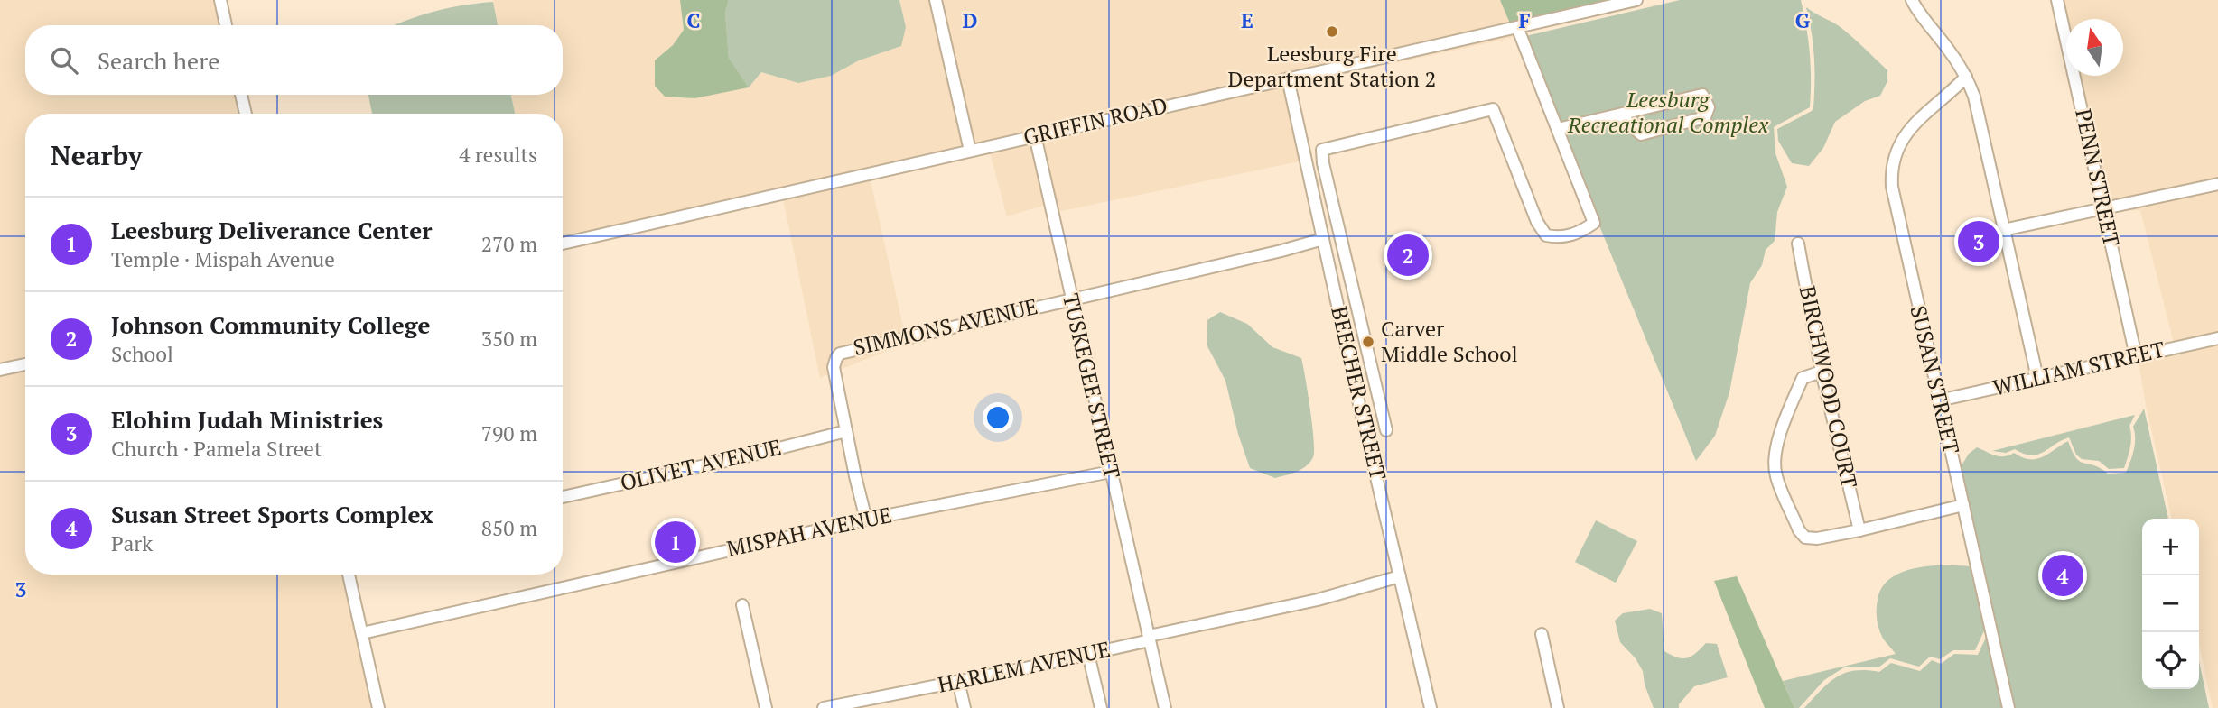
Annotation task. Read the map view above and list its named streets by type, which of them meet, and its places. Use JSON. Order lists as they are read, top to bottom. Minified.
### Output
{"streets":{"street":["GRIFFIN ROAD","PENN STREET","SIMMONS AVENUE","WILLIAM STREET","SUSAN STREET","TUSKEGEE STREET","BIRCHWOOD COURT","BEECHER STREET","OLIVET AVENUE","MISPAH AVENUE","HARLEM AVENUE"]},"crossings":[["GRIFFIN ROAD","TUSKEGEE STREET"],["GRIFFIN ROAD","BEECHER STREET"],["PENN STREET","WILLIAM STREET"],["SIMMONS AVENUE","TUSKEGEE STREET"],["SIMMONS AVENUE","BEECHER STREET"],["SIMMONS AVENUE","OLIVET AVENUE"],["WILLIAM STREET","SUSAN STREET"],["TUSKEGEE STREET","MISPAH AVENUE"],["TUSKEGEE STREET","HARLEM AVENUE"],["BEECHER STREET","HARLEM AVENUE"]],"parks":["Leesburg Recreational Complex"],"places":["Leesburg Fire Department Station 2","Carver Middle School"],"north":"top","page":{"search":"Search here","heading":["Nearby","4 results"],"list":[{"mark":"1","name":"Leesburg Deliverance Center","note":"Temple · Mispah Avenue","value":"270 m"},{"mark":"2","name":"Johnson Community College","note":"School","value":"350 m"},{"mark":"3","name":"Elohim Judah Ministries","note":"Church · Pamela Street","value":"790 m"},{"mark":"4","name":"Susan Street Sports Complex","note":"Park","value":"850 m"}],"pins":["3","2","1","4"],"map_buttons":["+","−"]},"grid":{"columns":["C","D","E","F","G"],"rows":["3"]}}
